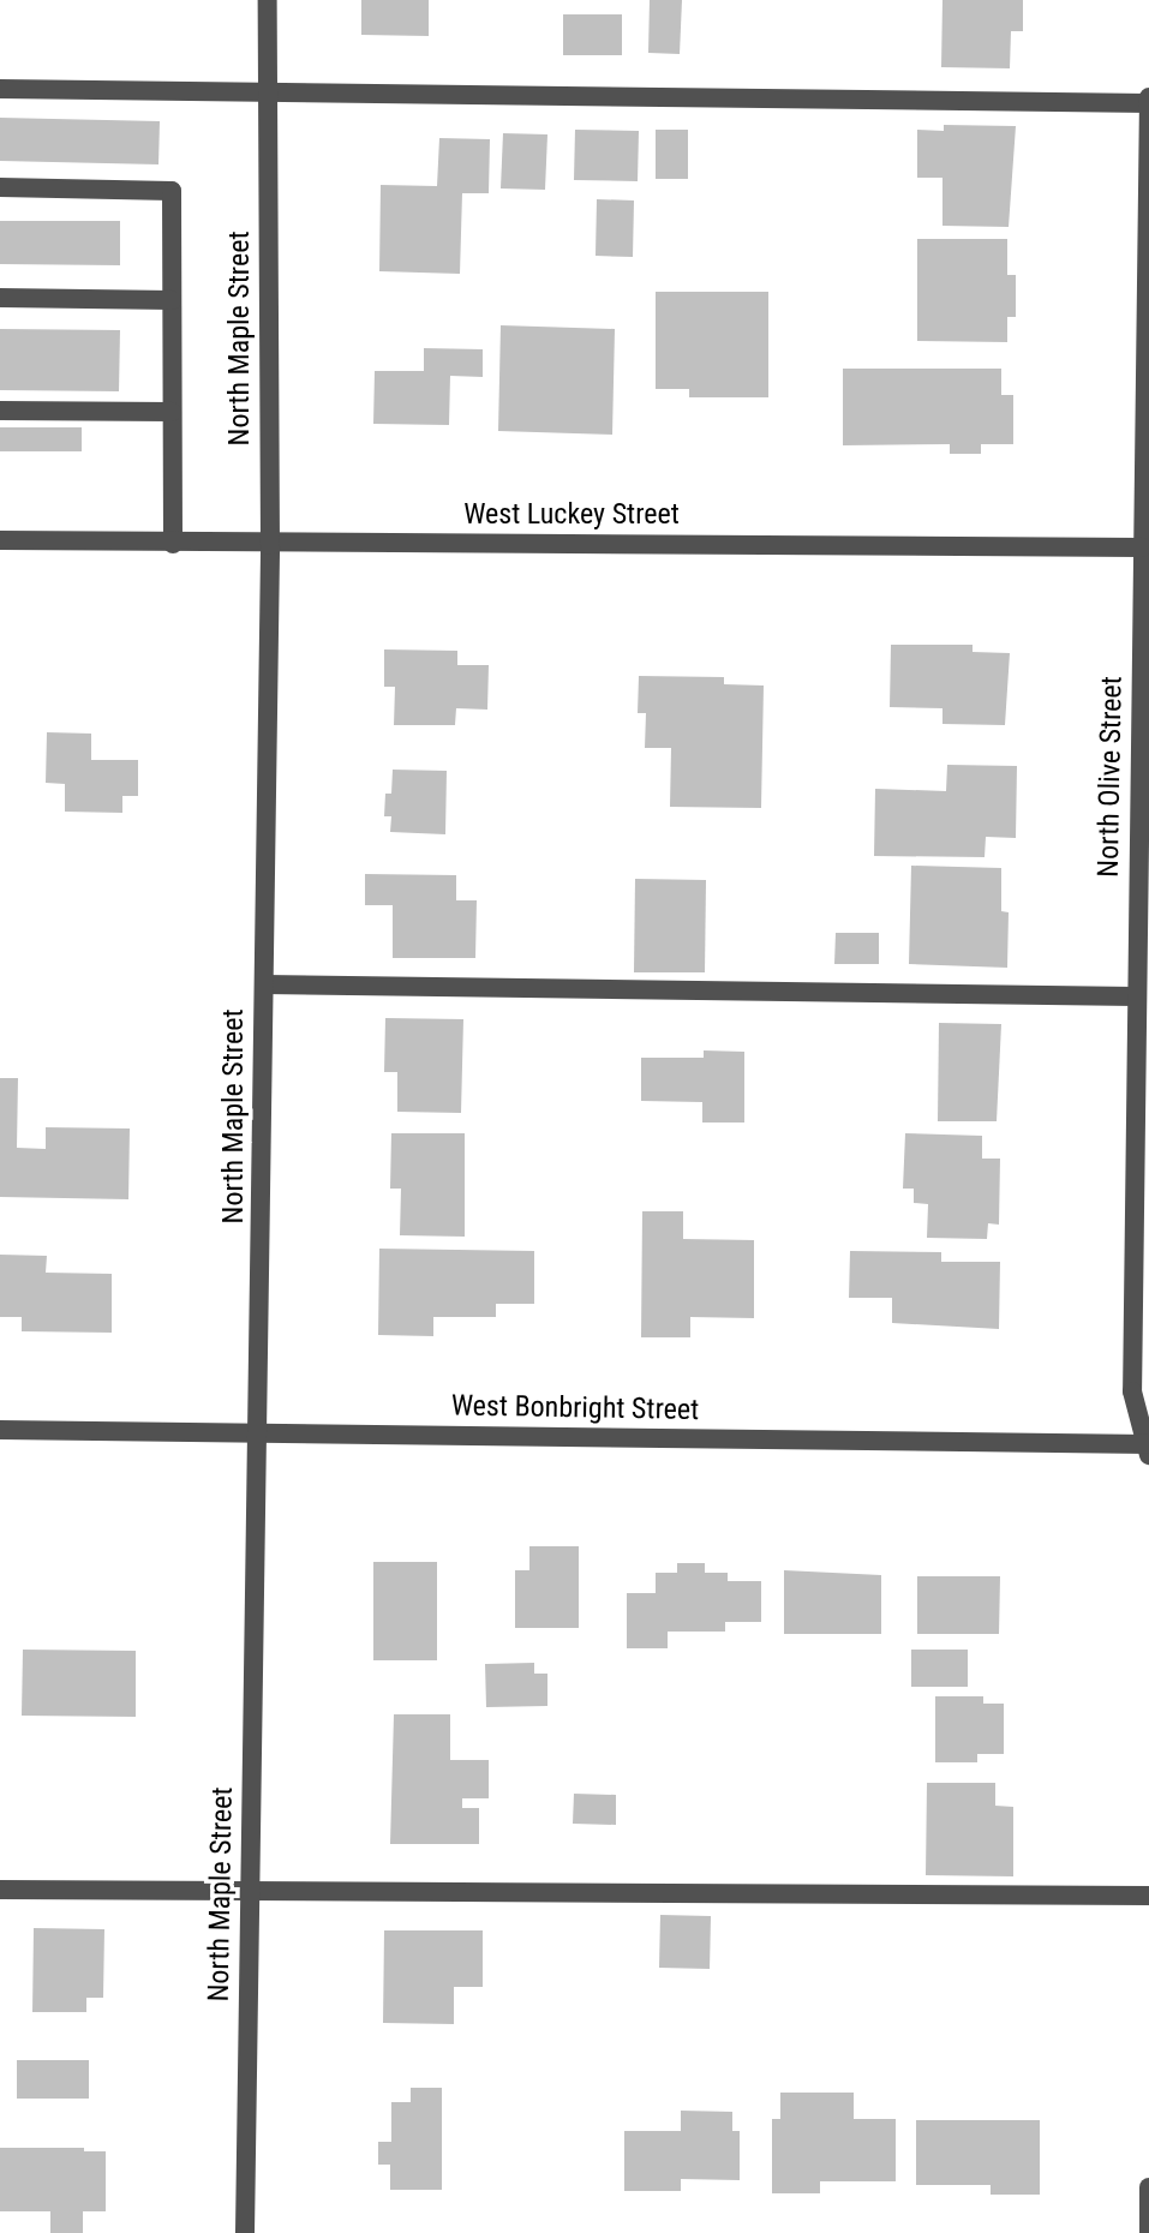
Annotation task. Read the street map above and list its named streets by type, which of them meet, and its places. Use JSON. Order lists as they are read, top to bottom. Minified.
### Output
{"streets":{"street":["North Maple Street","West Luckey Street","North Olive Street","West Bonbright Street"]},"crossings":[["North Maple Street","West Luckey Street"],["North Maple Street","West Bonbright Street"],["West Luckey Street","North Olive Street"],["North Olive Street","West Bonbright Street"]]}
